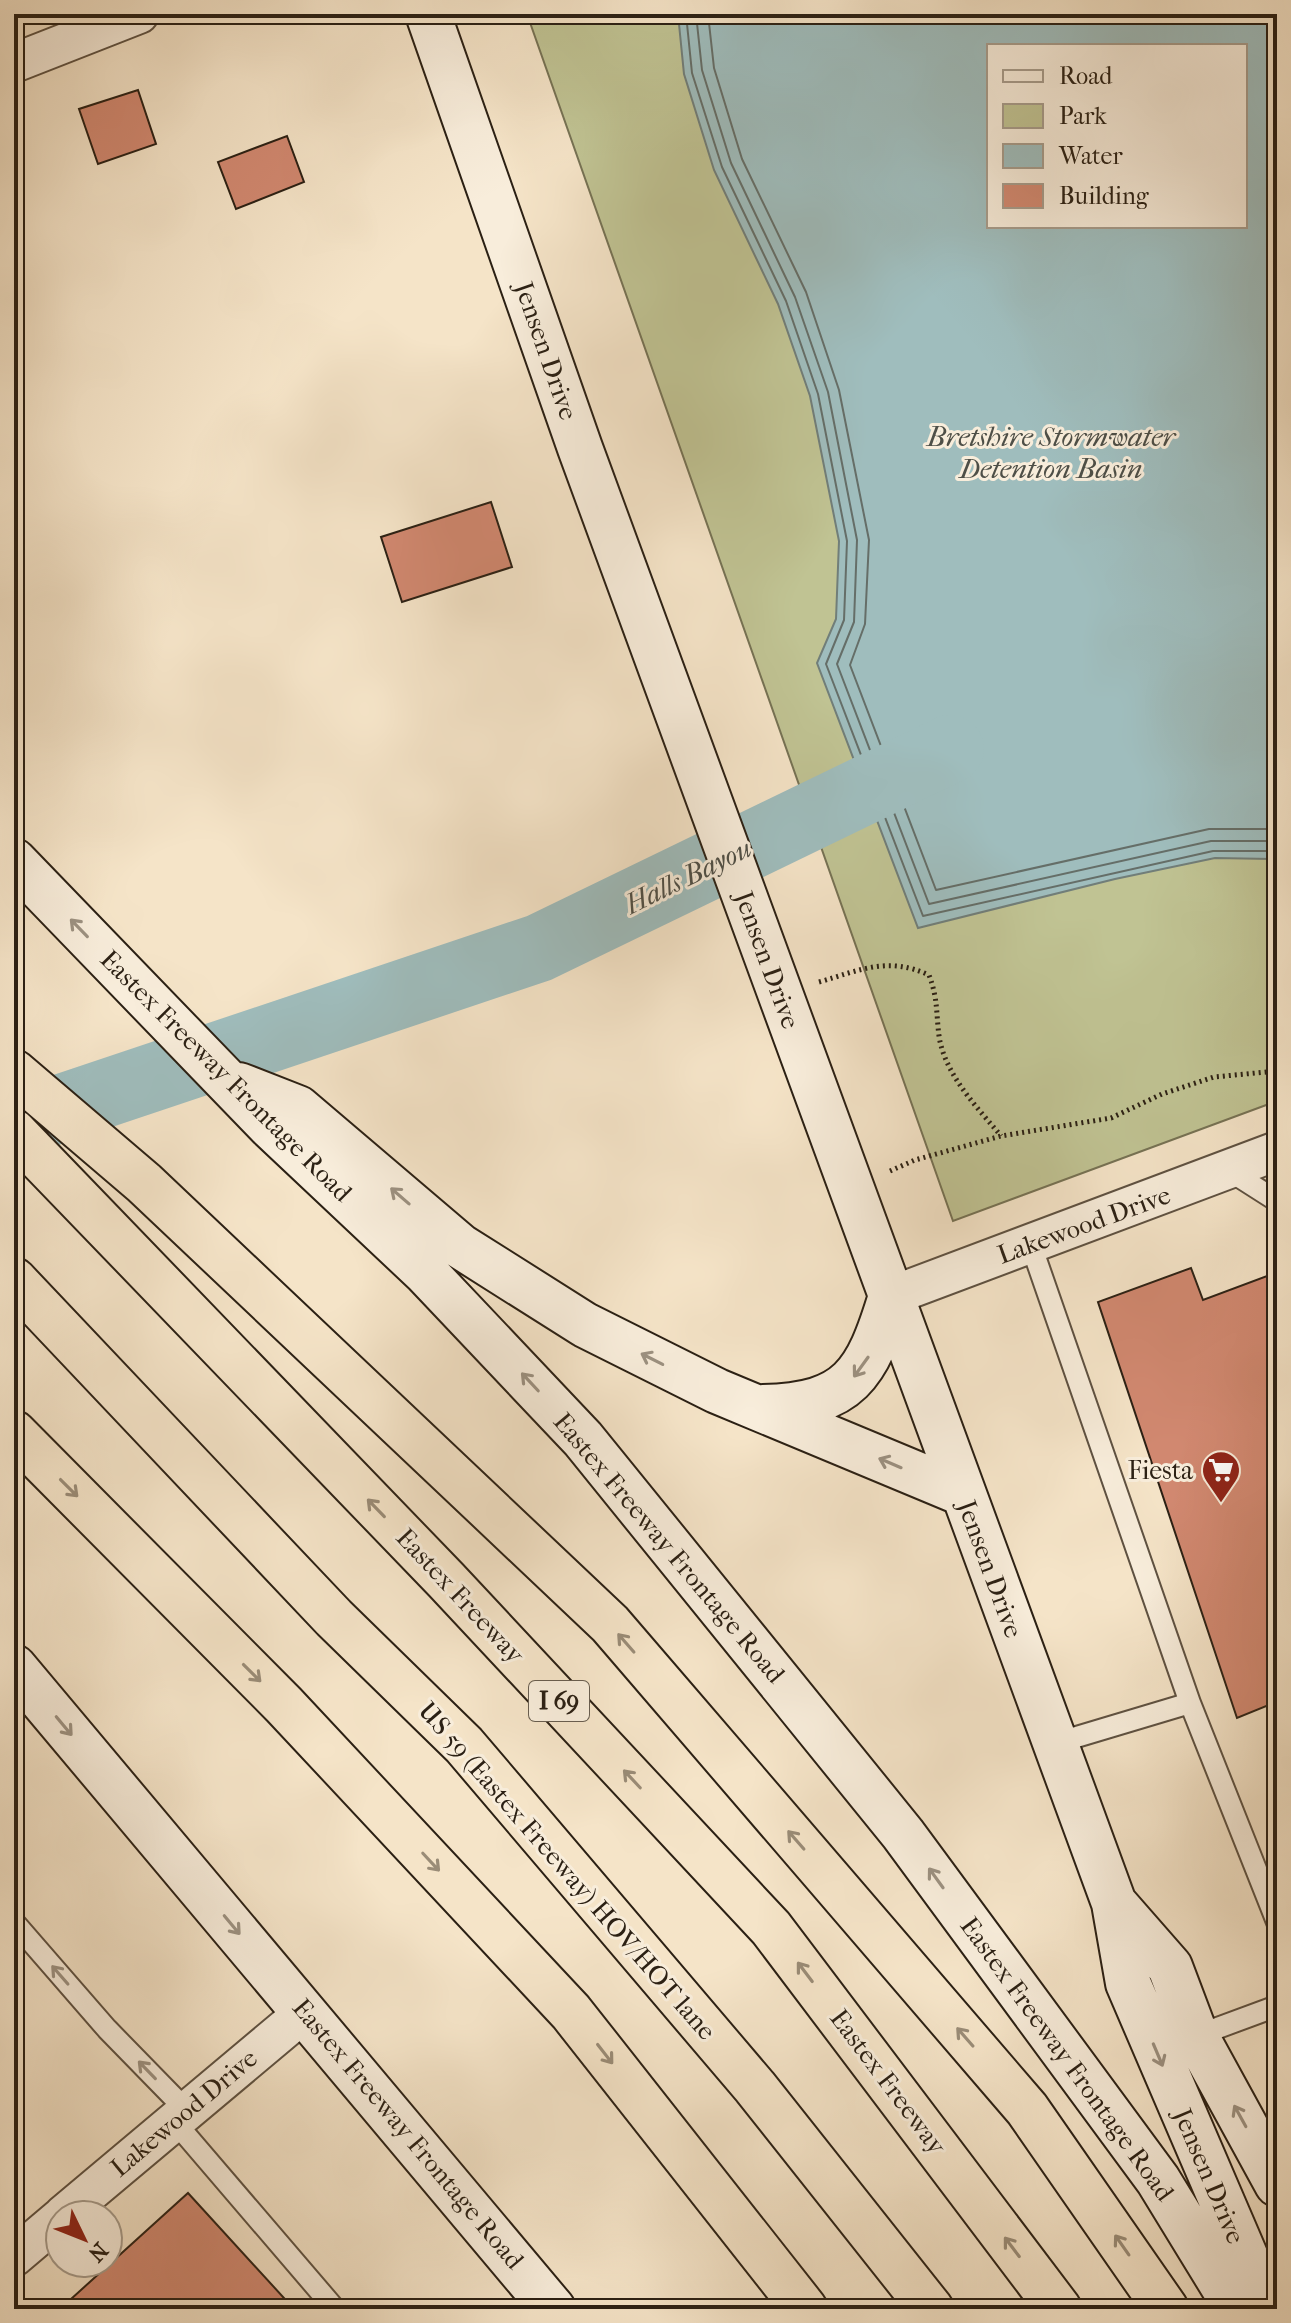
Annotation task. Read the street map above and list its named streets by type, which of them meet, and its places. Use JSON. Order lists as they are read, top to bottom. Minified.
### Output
{"streets":{"highway":["Eastex Freeway","I 69","US 59 (Eastex Freeway) HOV/HOT lane"],"main road":["Jensen Drive","Eastex Freeway Frontage Road"],"street":["Lakewood Drive"]},"crossings":[["Jensen Drive","Lakewood Drive"],["Eastex Freeway Frontage Road","Lakewood Drive"]],"water":["Bretshire Stormwater Detention Basin","Halls Bayou"],"places":{"supermarket":["Fiesta"]},"legend":["Road","Park","Water","Building"],"north":"bottom right"}
